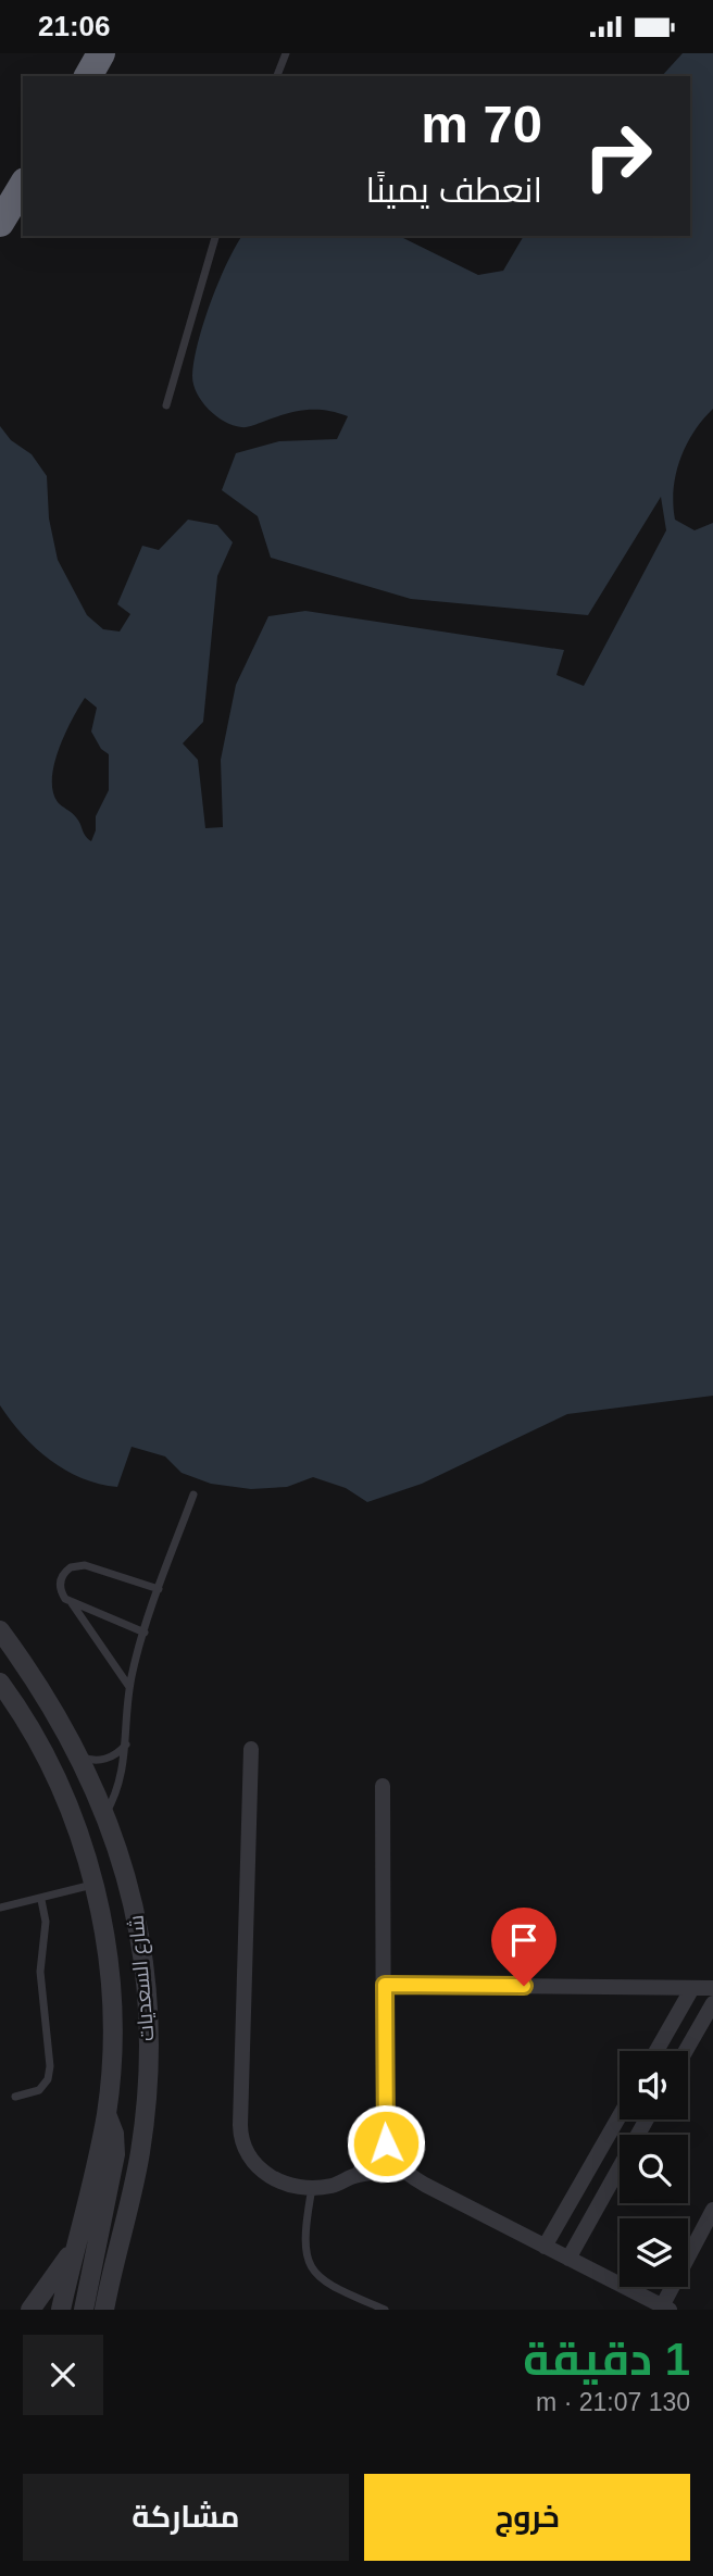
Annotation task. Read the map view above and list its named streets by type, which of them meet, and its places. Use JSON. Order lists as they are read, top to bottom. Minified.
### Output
{"streets":{"street":["شارع السعديات"]},"page":{"status":"21:06","turn":["70 m","انعطف يمينًا"],"heading":["1 دقيقة","130 m · 21:07"],"buttons":["خروج","مشاركة"]}}
